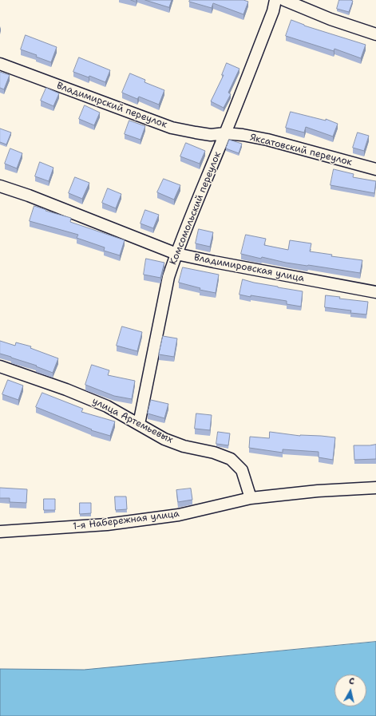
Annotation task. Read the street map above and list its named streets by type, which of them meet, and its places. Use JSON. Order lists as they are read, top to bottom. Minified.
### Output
{"streets":{"street":["Владимирский переулок","Яксатовский переулок","Комсомольский переулок","Владимировская улица","улица Артемьевых","1-я Набережная улица"]},"crossings":[["Владимирский переулок","Яксатовский переулок"],["Владимирский переулок","Комсомольский переулок"],["Яксатовский переулок","Комсомольский переулок"],["Комсомольский переулок","Владимировская улица"],["Комсомольский переулок","улица Артемьевых"],["улица Артемьевых","1-я Набережная улица"]],"north":"top"}
